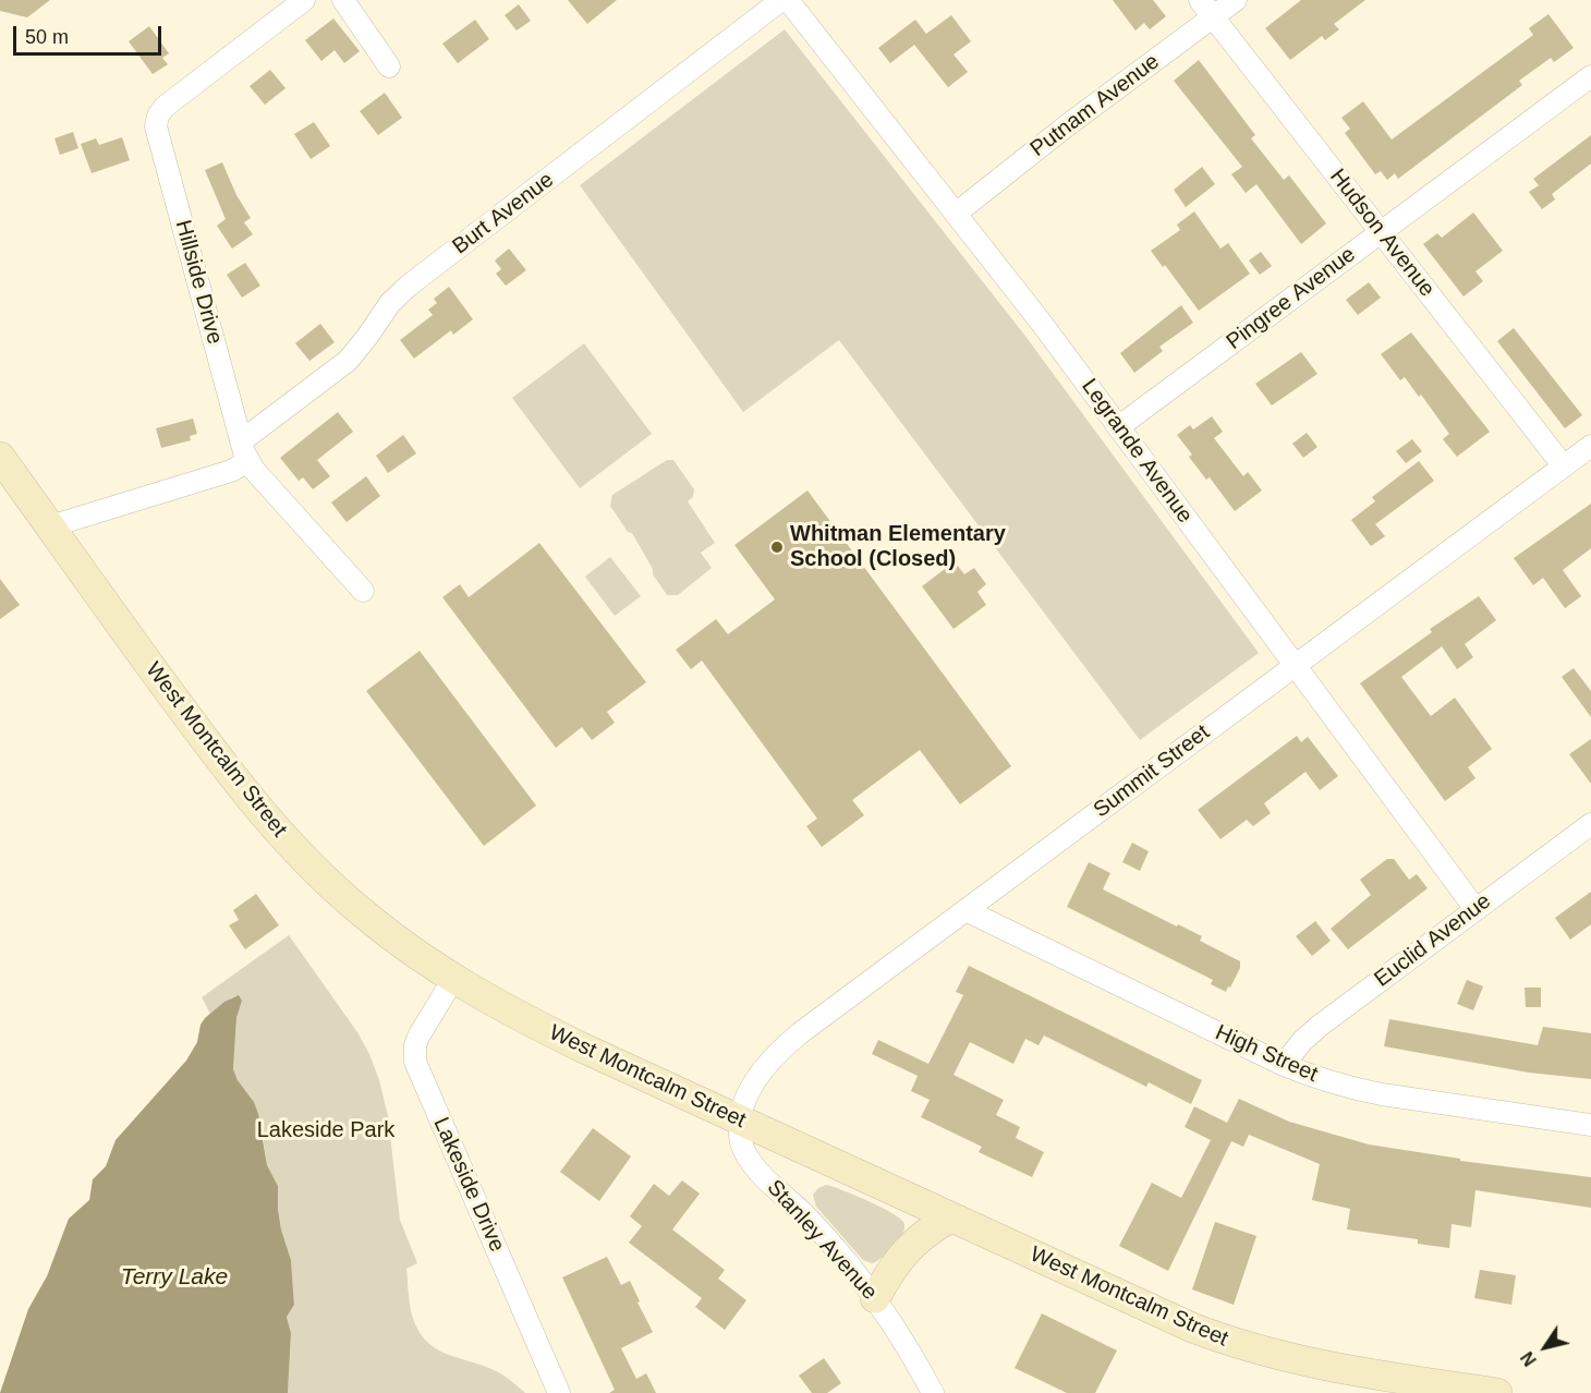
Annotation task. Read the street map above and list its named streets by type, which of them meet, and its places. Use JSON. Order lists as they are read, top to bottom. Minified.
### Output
{"streets":{"main road":["West Montcalm Street"],"street":["Putnam Avenue","Burt Avenue","Hudson Avenue","Hillside Drive","Pingree Avenue","Legrande Avenue","Summit Street","Euclid Avenue","High Street","Lakeside Drive","Stanley Avenue"]},"crossings":[["Putnam Avenue","Hudson Avenue"],["Putnam Avenue","Legrande Avenue"],["Burt Avenue","Hillside Drive"],["Burt Avenue","West Montcalm Street"],["Hudson Avenue","Pingree Avenue"],["Hudson Avenue","Summit Street"],["Pingree Avenue","Legrande Avenue"],["Legrande Avenue","Summit Street"],["Legrande Avenue","Euclid Avenue"],["West Montcalm Street","Summit Street"],["West Montcalm Street","Lakeside Drive"],["West Montcalm Street","Stanley Avenue"],["Summit Street","High Street"],["Summit Street","Stanley Avenue"],["Euclid Avenue","High Street"]],"water":["Terry Lake"],"parks":["Lakeside Park"],"places":["Whitman Elementary School (Closed)"],"scale_bar":"50 m","north":"bottom left"}
